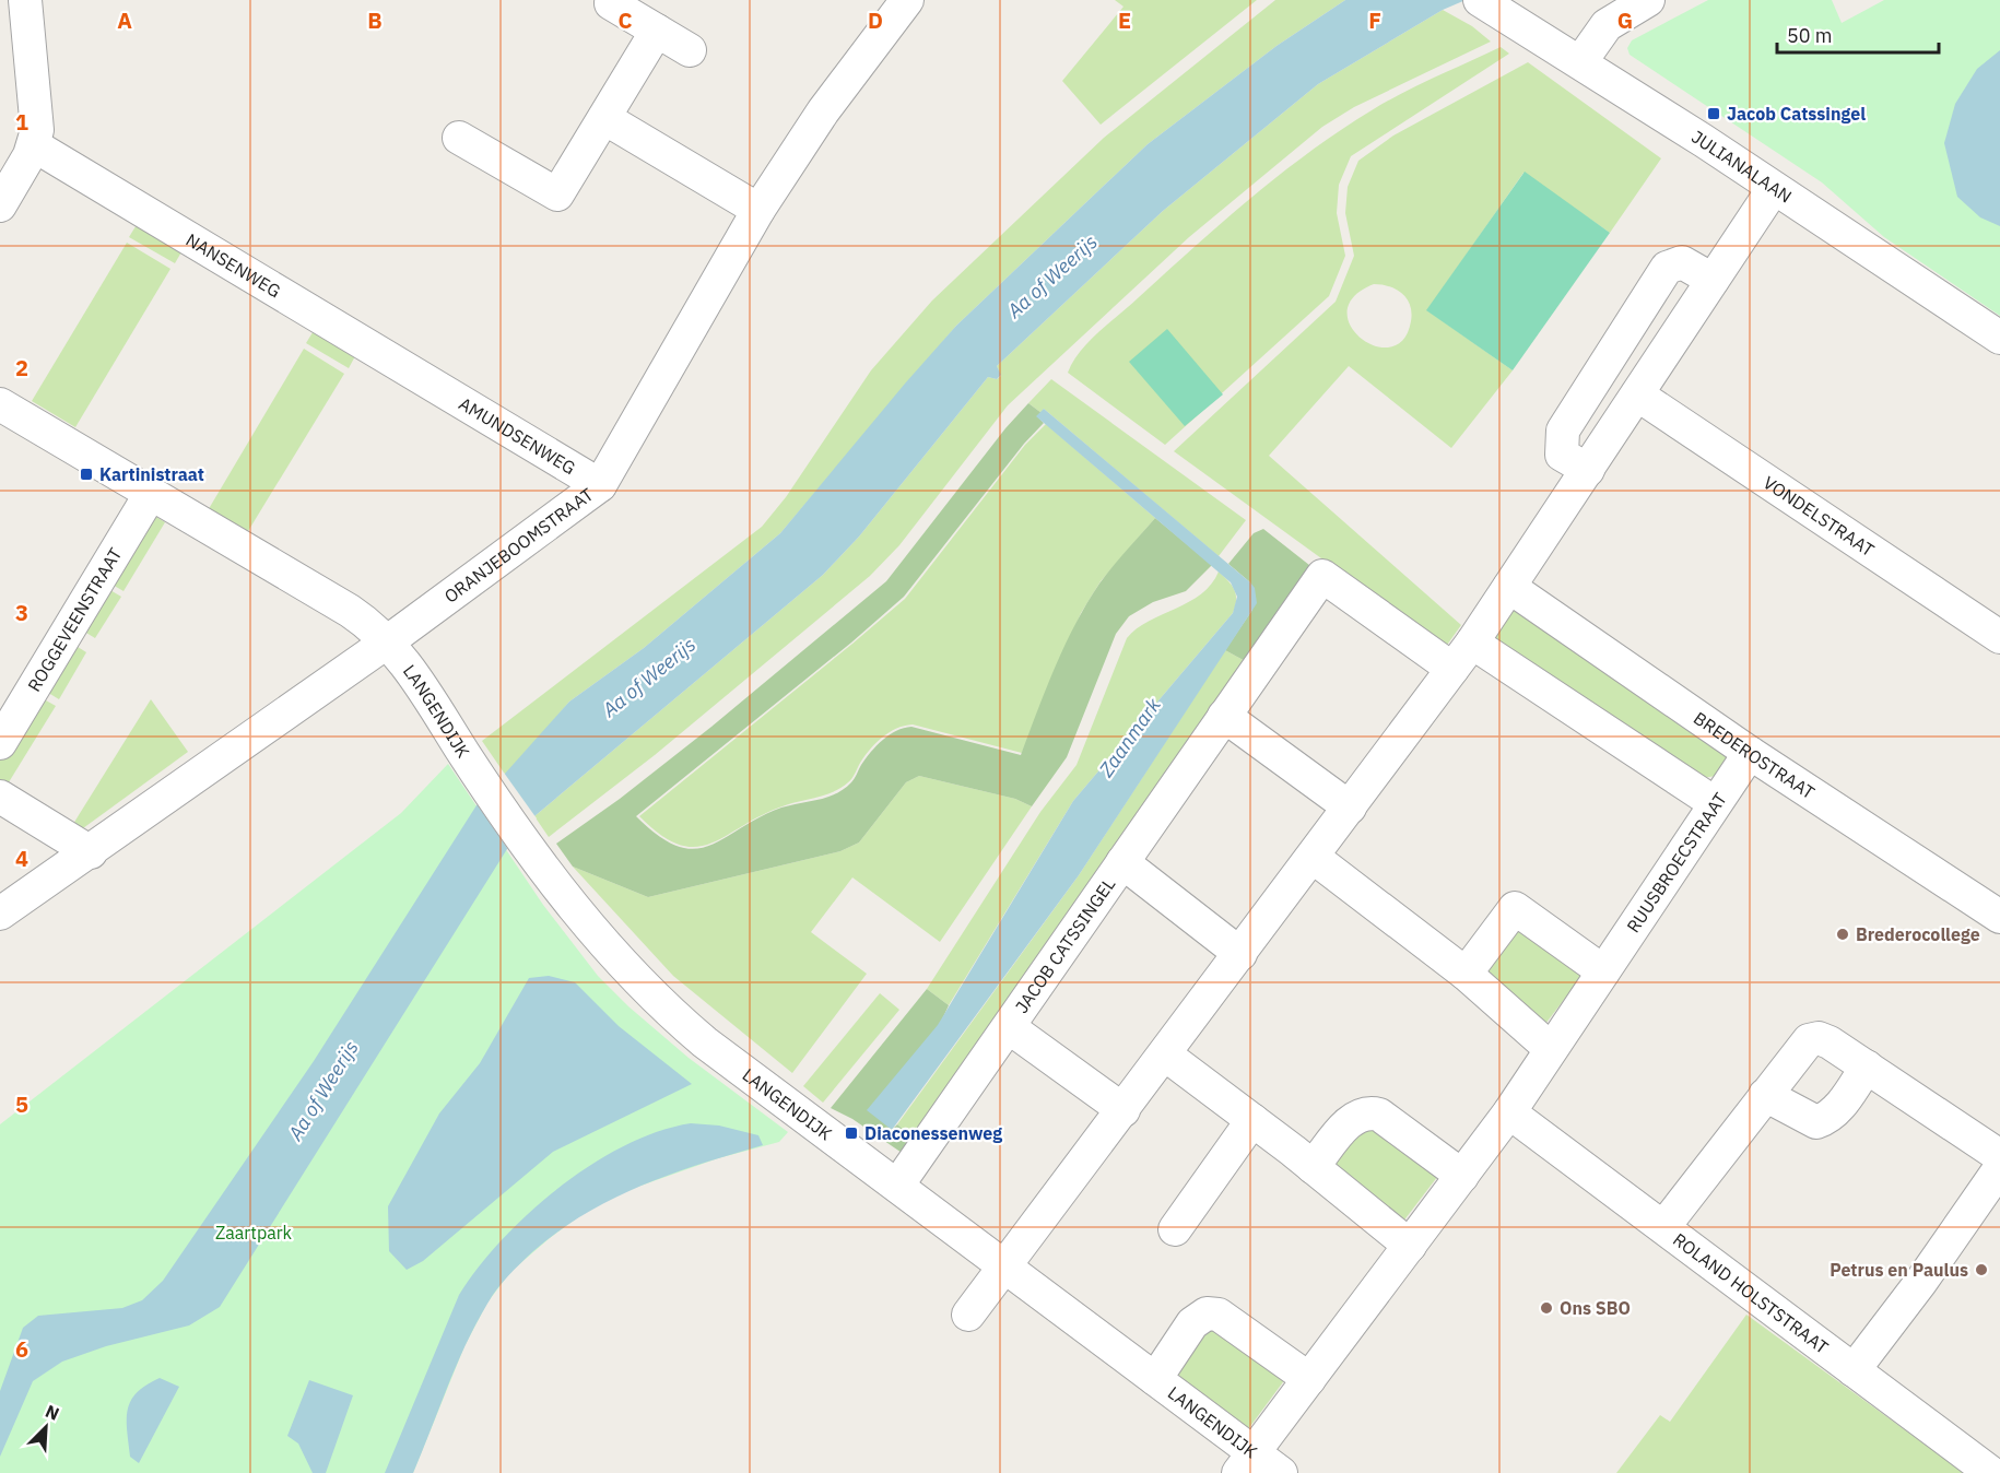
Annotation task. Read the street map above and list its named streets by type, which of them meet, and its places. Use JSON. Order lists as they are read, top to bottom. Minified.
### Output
{"streets":{"street":["JULIANALAAN","NANSENWEG","AMUNDSENWEG","VONDELSTRAAT","ORANJEBOOMSTRAAT","ROGGEVEENSTRAAT","LANGENDIJK","BREDEROSTRAAT","RUUSBROECSTRAAT","JACOB CATSSINGEL","ROLAND HOLSTSTRAAT"]},"crossings":[["NANSENWEG","AMUNDSENWEG"],["AMUNDSENWEG","ORANJEBOOMSTRAAT"],["ORANJEBOOMSTRAAT","LANGENDIJK"],["LANGENDIJK","RUUSBROECSTRAAT"],["LANGENDIJK","JACOB CATSSINGEL"],["BREDEROSTRAAT","RUUSBROECSTRAAT"],["RUUSBROECSTRAAT","ROLAND HOLSTSTRAAT"]],"water":["Aa of Weerijs","Zaanmark"],"parks":["Zaartpark"],"places":{"transit":["Jacob Catssingel","Kartinistraat","Diaconessenweg"],"other":["Brederocollege","Petrus en Paulus","Ons SBO"]},"scale_bar":"50 m","north":"top right","grid":{"columns":["A","B","C","D","E","F","G"],"rows":["1","2","3","4","5","6"]}}
